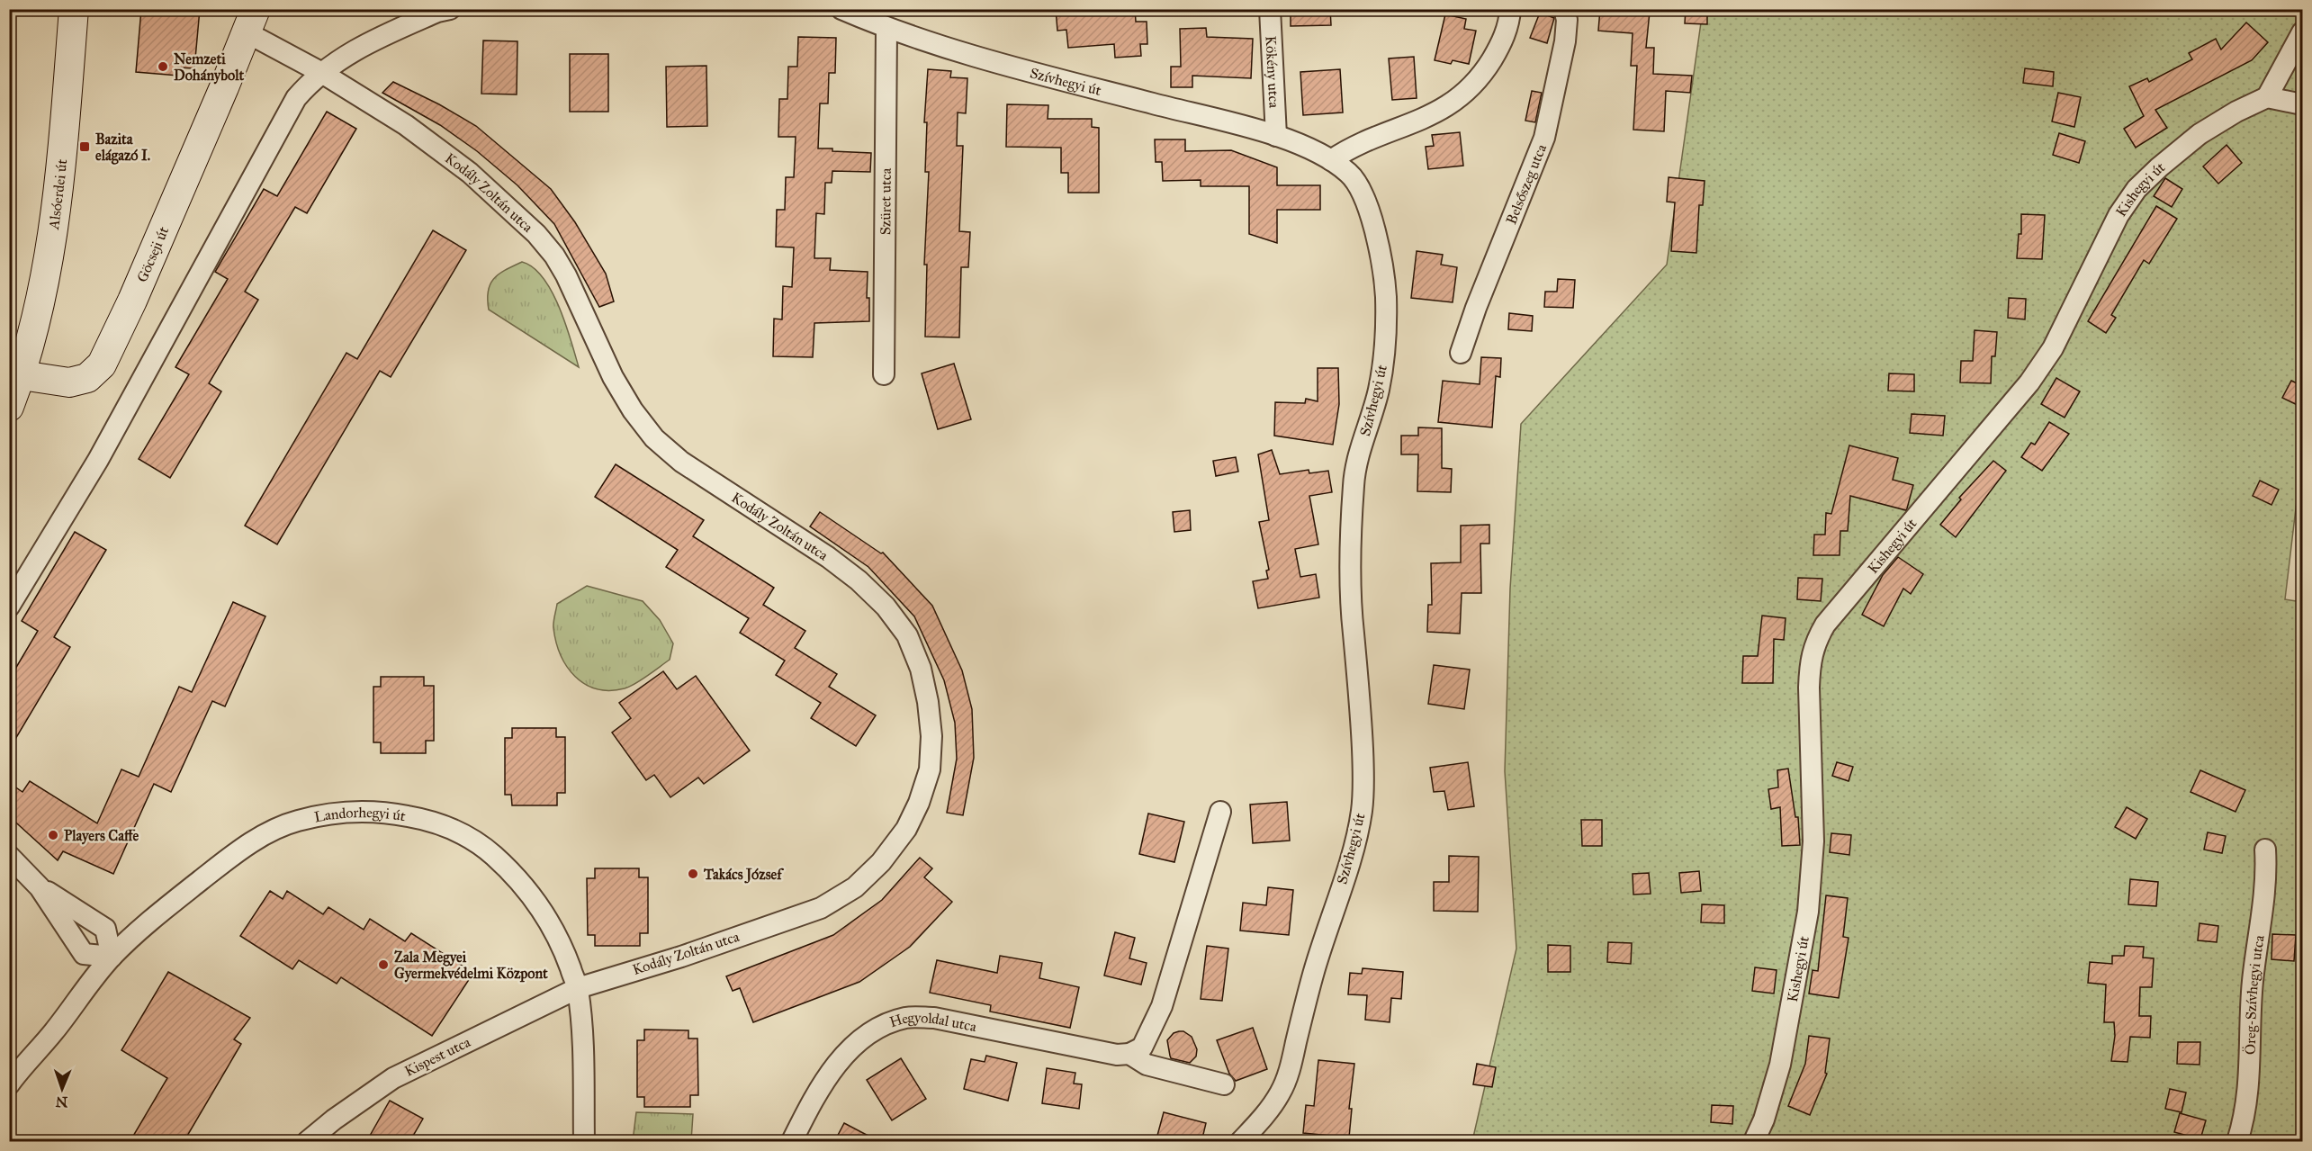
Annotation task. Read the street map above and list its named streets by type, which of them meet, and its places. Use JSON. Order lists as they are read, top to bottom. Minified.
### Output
{"streets":{"main road":["Alsóerdei út","Göcseji út"],"street":["Kökény utca","Szívhegyi út","Belsőszeg utca","Kishegyi út","Kodály Zoltán utca","Szüret utca","Landorhegyi út","Öreg-Szívhegyi utca","Hegyoldal utca","Kispest utca"]},"crossings":[["Kökény utca","Szívhegyi út"],["Szívhegyi út","Szüret utca"],["Kodály Zoltán utca","Göcseji út"],["Kodály Zoltán utca","Landorhegyi út"],["Kodály Zoltán utca","Kispest utca"],["Alsóerdei út","Göcseji út"],["Landorhegyi út","Kispest utca"]],"places":{"other":["Nemzeti Dohánybolt","Players Caffe","Takács József","Zala Megyei Gyermekvédelmi Központ"],"transit":["Bazita elágazó I."]},"north":"bottom"}
